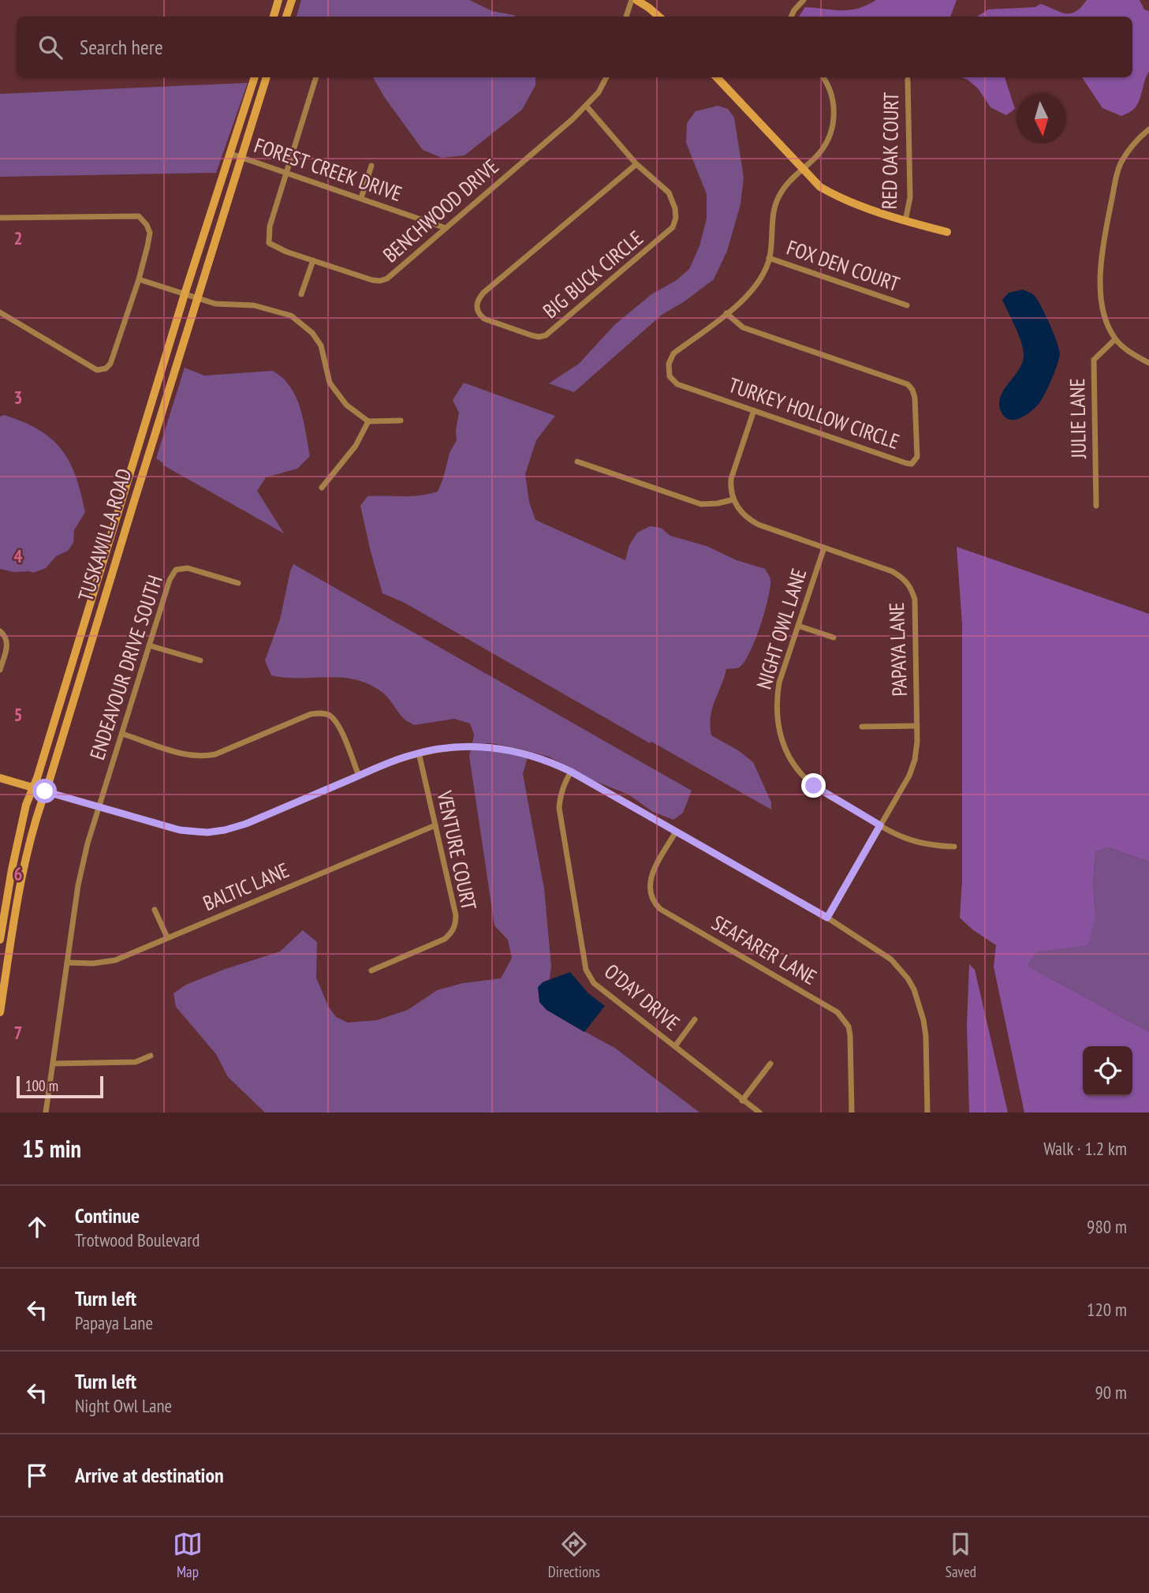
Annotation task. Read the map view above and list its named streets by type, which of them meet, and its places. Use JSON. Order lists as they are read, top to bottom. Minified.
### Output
{"streets":{"main road":["TUSKAWILLA ROAD"],"street":["RED OAK COURT","FOREST CREEK DRIVE","BENCHWOOD DRIVE","FOX DEN COURT","BIG BUCK CIRCLE","TURKEY HOLLOW CIRCLE","JULIE LANE","NIGHT OWL LANE","PAPAYA LANE","ENDEAVOUR DRIVE SOUTH","VENTURE COURT","BALTIC LANE","SEAFARER LANE","O'DAY DRIVE"]},"crossings":[["FOREST CREEK DRIVE","BENCHWOOD DRIVE"],["FOREST CREEK DRIVE","TUSKAWILLA ROAD"],["BENCHWOOD DRIVE","BIG BUCK CIRCLE"],["NIGHT OWL LANE","PAPAYA LANE"],["ENDEAVOUR DRIVE SOUTH","BALTIC LANE"],["VENTURE COURT","BALTIC LANE"]],"scale_bar":"100 m","north":"bottom","page":{"search":"Search here","scale":"100 m","heading":["15 min","Walk · 1.2 km"],"list":[["Continue","Trotwood Boulevard","980 m"],["Turn left","Papaya Lane","120 m"],["Turn left","Night Owl Lane","90 m"],"Arrive at destination"],"nav":["Map","Directions","Saved"]},"grid":{"rows":["2","3","4","5","6","7"]}}
